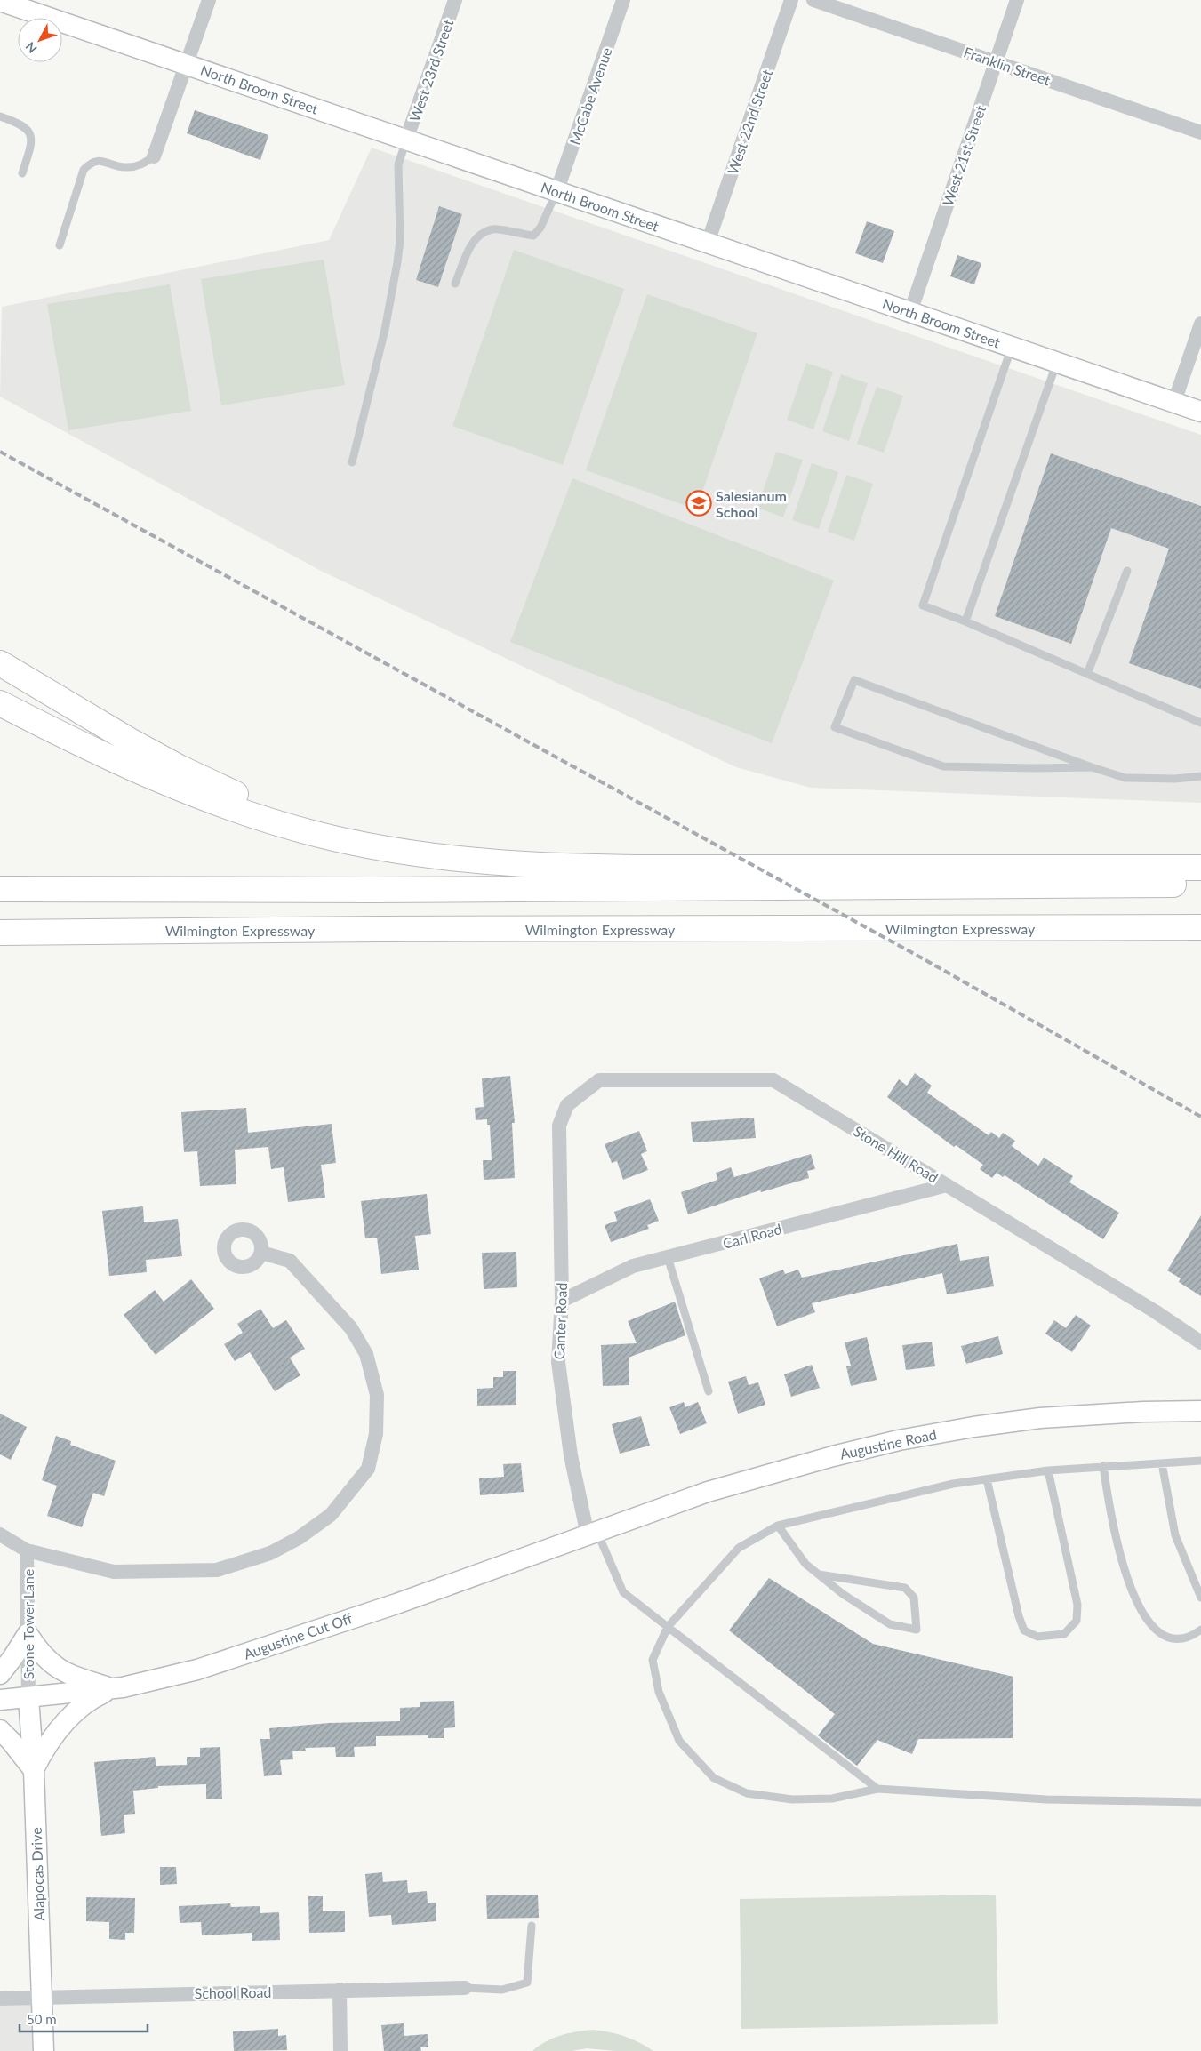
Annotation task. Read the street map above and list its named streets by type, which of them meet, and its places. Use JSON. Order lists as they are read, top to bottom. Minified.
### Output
{"streets":{"highway":["Wilmington Expressway"],"street":["Franklin Street","West 23rd Street","North Broom Street","McCabe Avenue","West 22nd Street","West 21st Street","Stone Hill Road","Carl Road","Canter Road","Augustine Road","Stone Tower Lane","Augustine Cut Off","Alapocas Drive","School Road"]},"crossings":[["Franklin Street","West 21st Street"],["West 23rd Street","North Broom Street"],["North Broom Street","McCabe Avenue"],["North Broom Street","West 22nd Street"],["North Broom Street","West 21st Street"],["Stone Hill Road","Carl Road"],["Stone Hill Road","Canter Road"],["Carl Road","Canter Road"],["Canter Road","Augustine Road"],["Canter Road","Augustine Cut Off"],["Augustine Road","Augustine Cut Off"],["Stone Tower Lane","Augustine Cut Off"],["Stone Tower Lane","Alapocas Drive"],["Augustine Cut Off","Alapocas Drive"],["Alapocas Drive","School Road"]],"places":{"school or university":["Salesianum School"]},"scale_bar":"50 m","north":"bottom left"}
